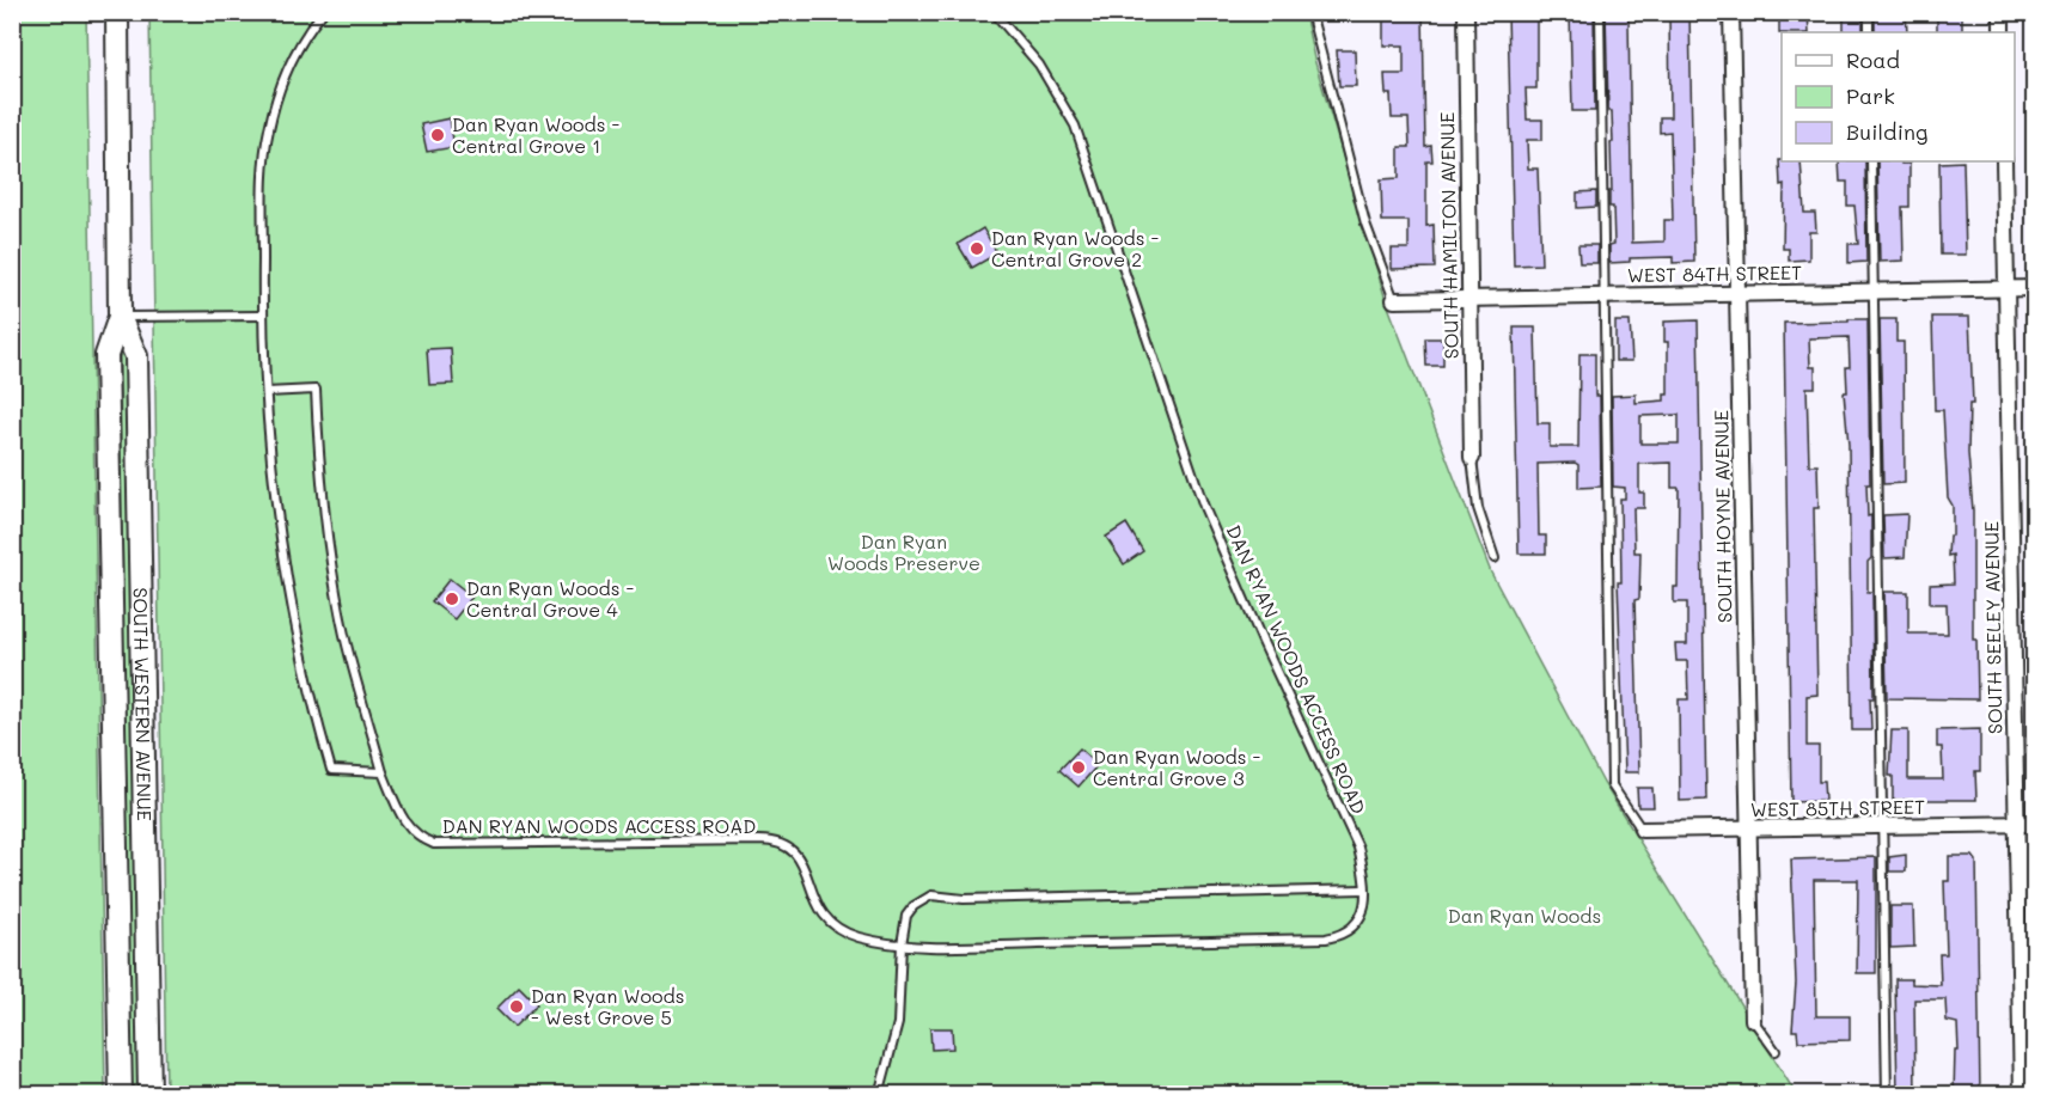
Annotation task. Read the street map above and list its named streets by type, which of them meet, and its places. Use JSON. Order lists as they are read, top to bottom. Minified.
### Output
{"streets":{"main road":["SOUTH WESTERN AVENUE"],"street":["SOUTH HAMILTON AVENUE","WEST 84TH STREET","SOUTH HOYNE AVENUE","SOUTH SEELEY AVENUE","WEST 85TH STREET"],"lane":["DAN RYAN WOODS ACCESS ROAD"]},"crossings":[["SOUTH HAMILTON AVENUE","WEST 84TH STREET"],["WEST 84TH STREET","SOUTH HOYNE AVENUE"],["WEST 84TH STREET","SOUTH SEELEY AVENUE"],["SOUTH HOYNE AVENUE","WEST 85TH STREET"],["SOUTH SEELEY AVENUE","WEST 85TH STREET"]],"parks":["Dan Ryan Woods Preserve","Dan Ryan Woods"],"places":["Dan Ryan Woods - Central Grove 1","Dan Ryan Woods - Central Grove 2","Dan Ryan Woods - Central Grove 4","Dan Ryan Woods - Central Grove 3","Dan Ryan Woods - West Grove 5"],"legend":["Road","Park","Building"]}
